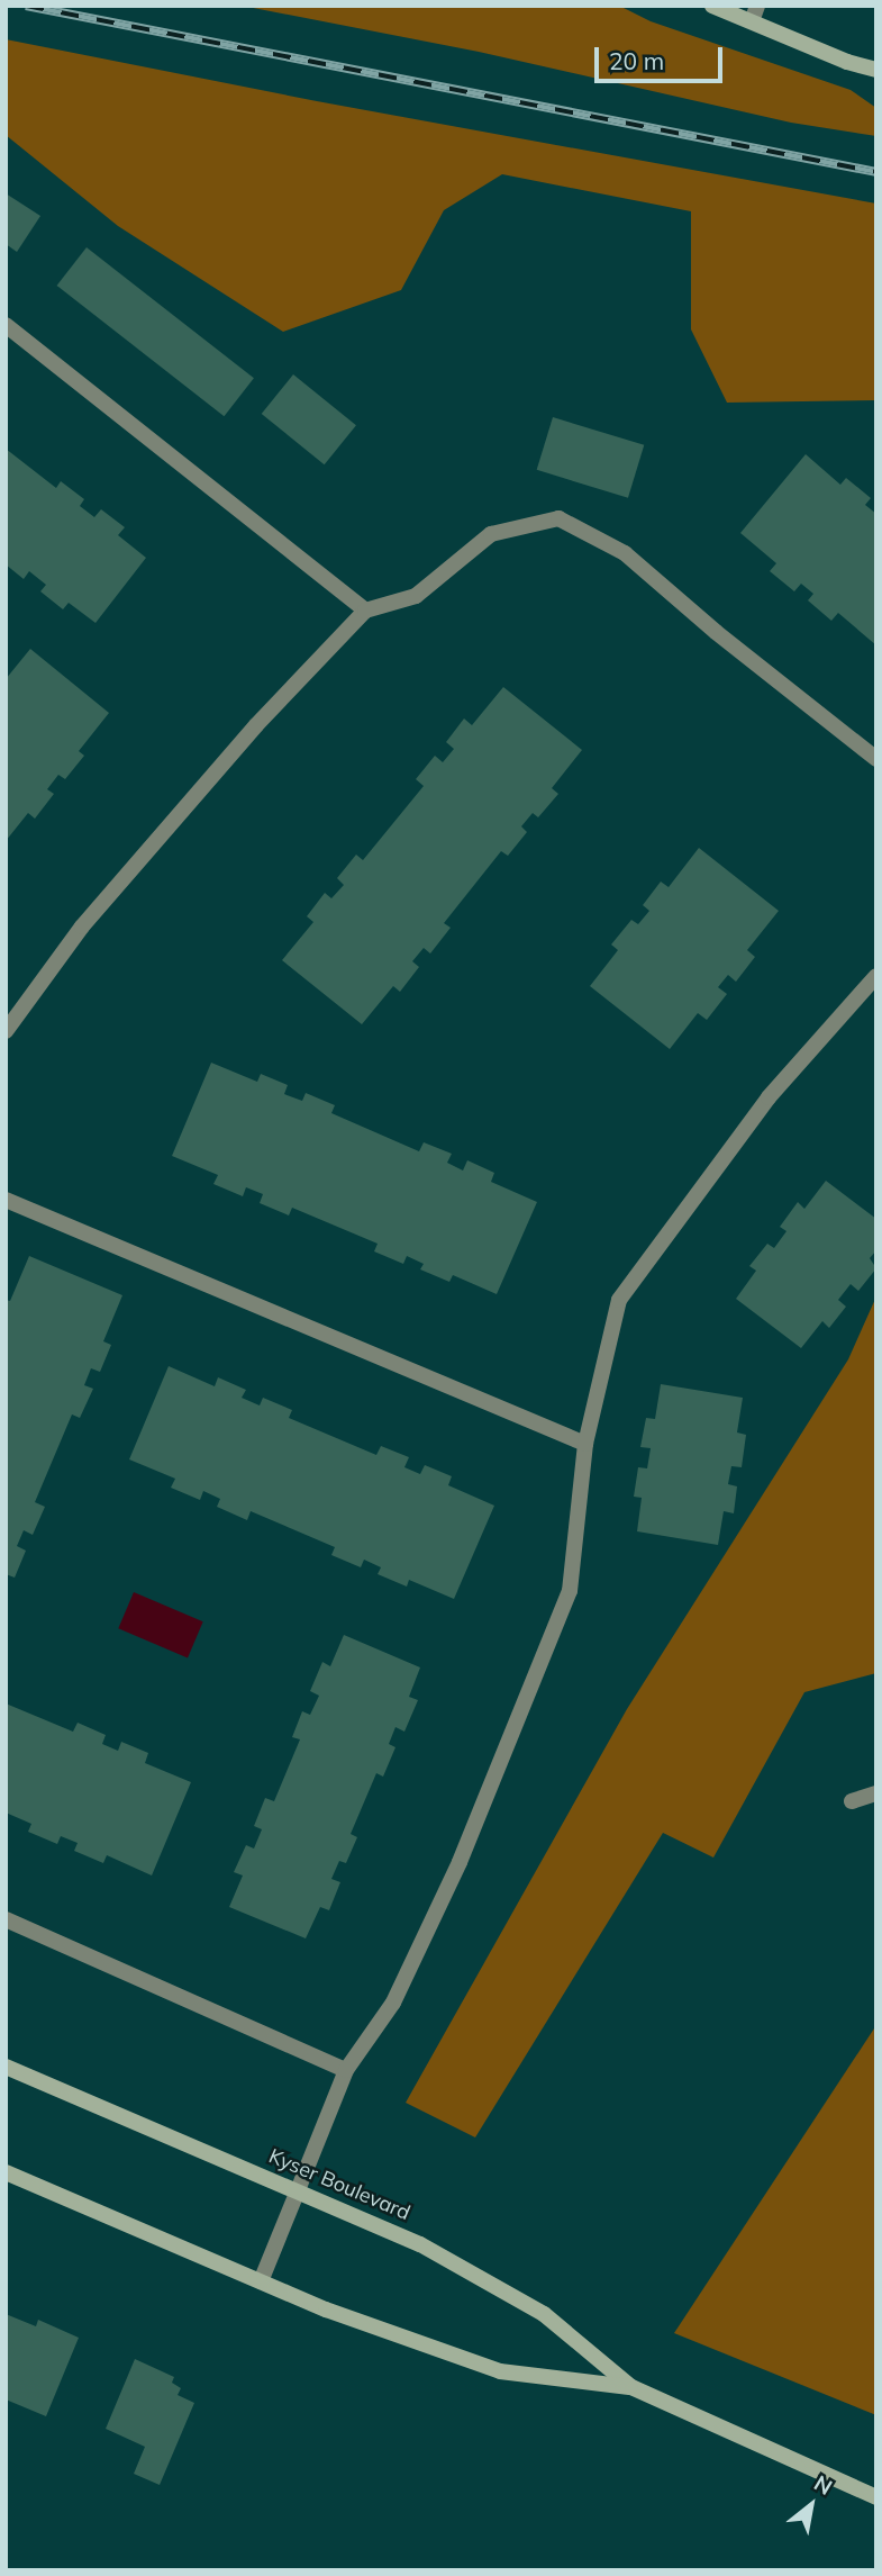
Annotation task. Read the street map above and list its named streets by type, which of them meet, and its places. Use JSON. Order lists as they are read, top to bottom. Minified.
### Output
{"streets":{"street":["Kyser Boulevard"]},"scale_bar":"20 m","north":"top right"}
